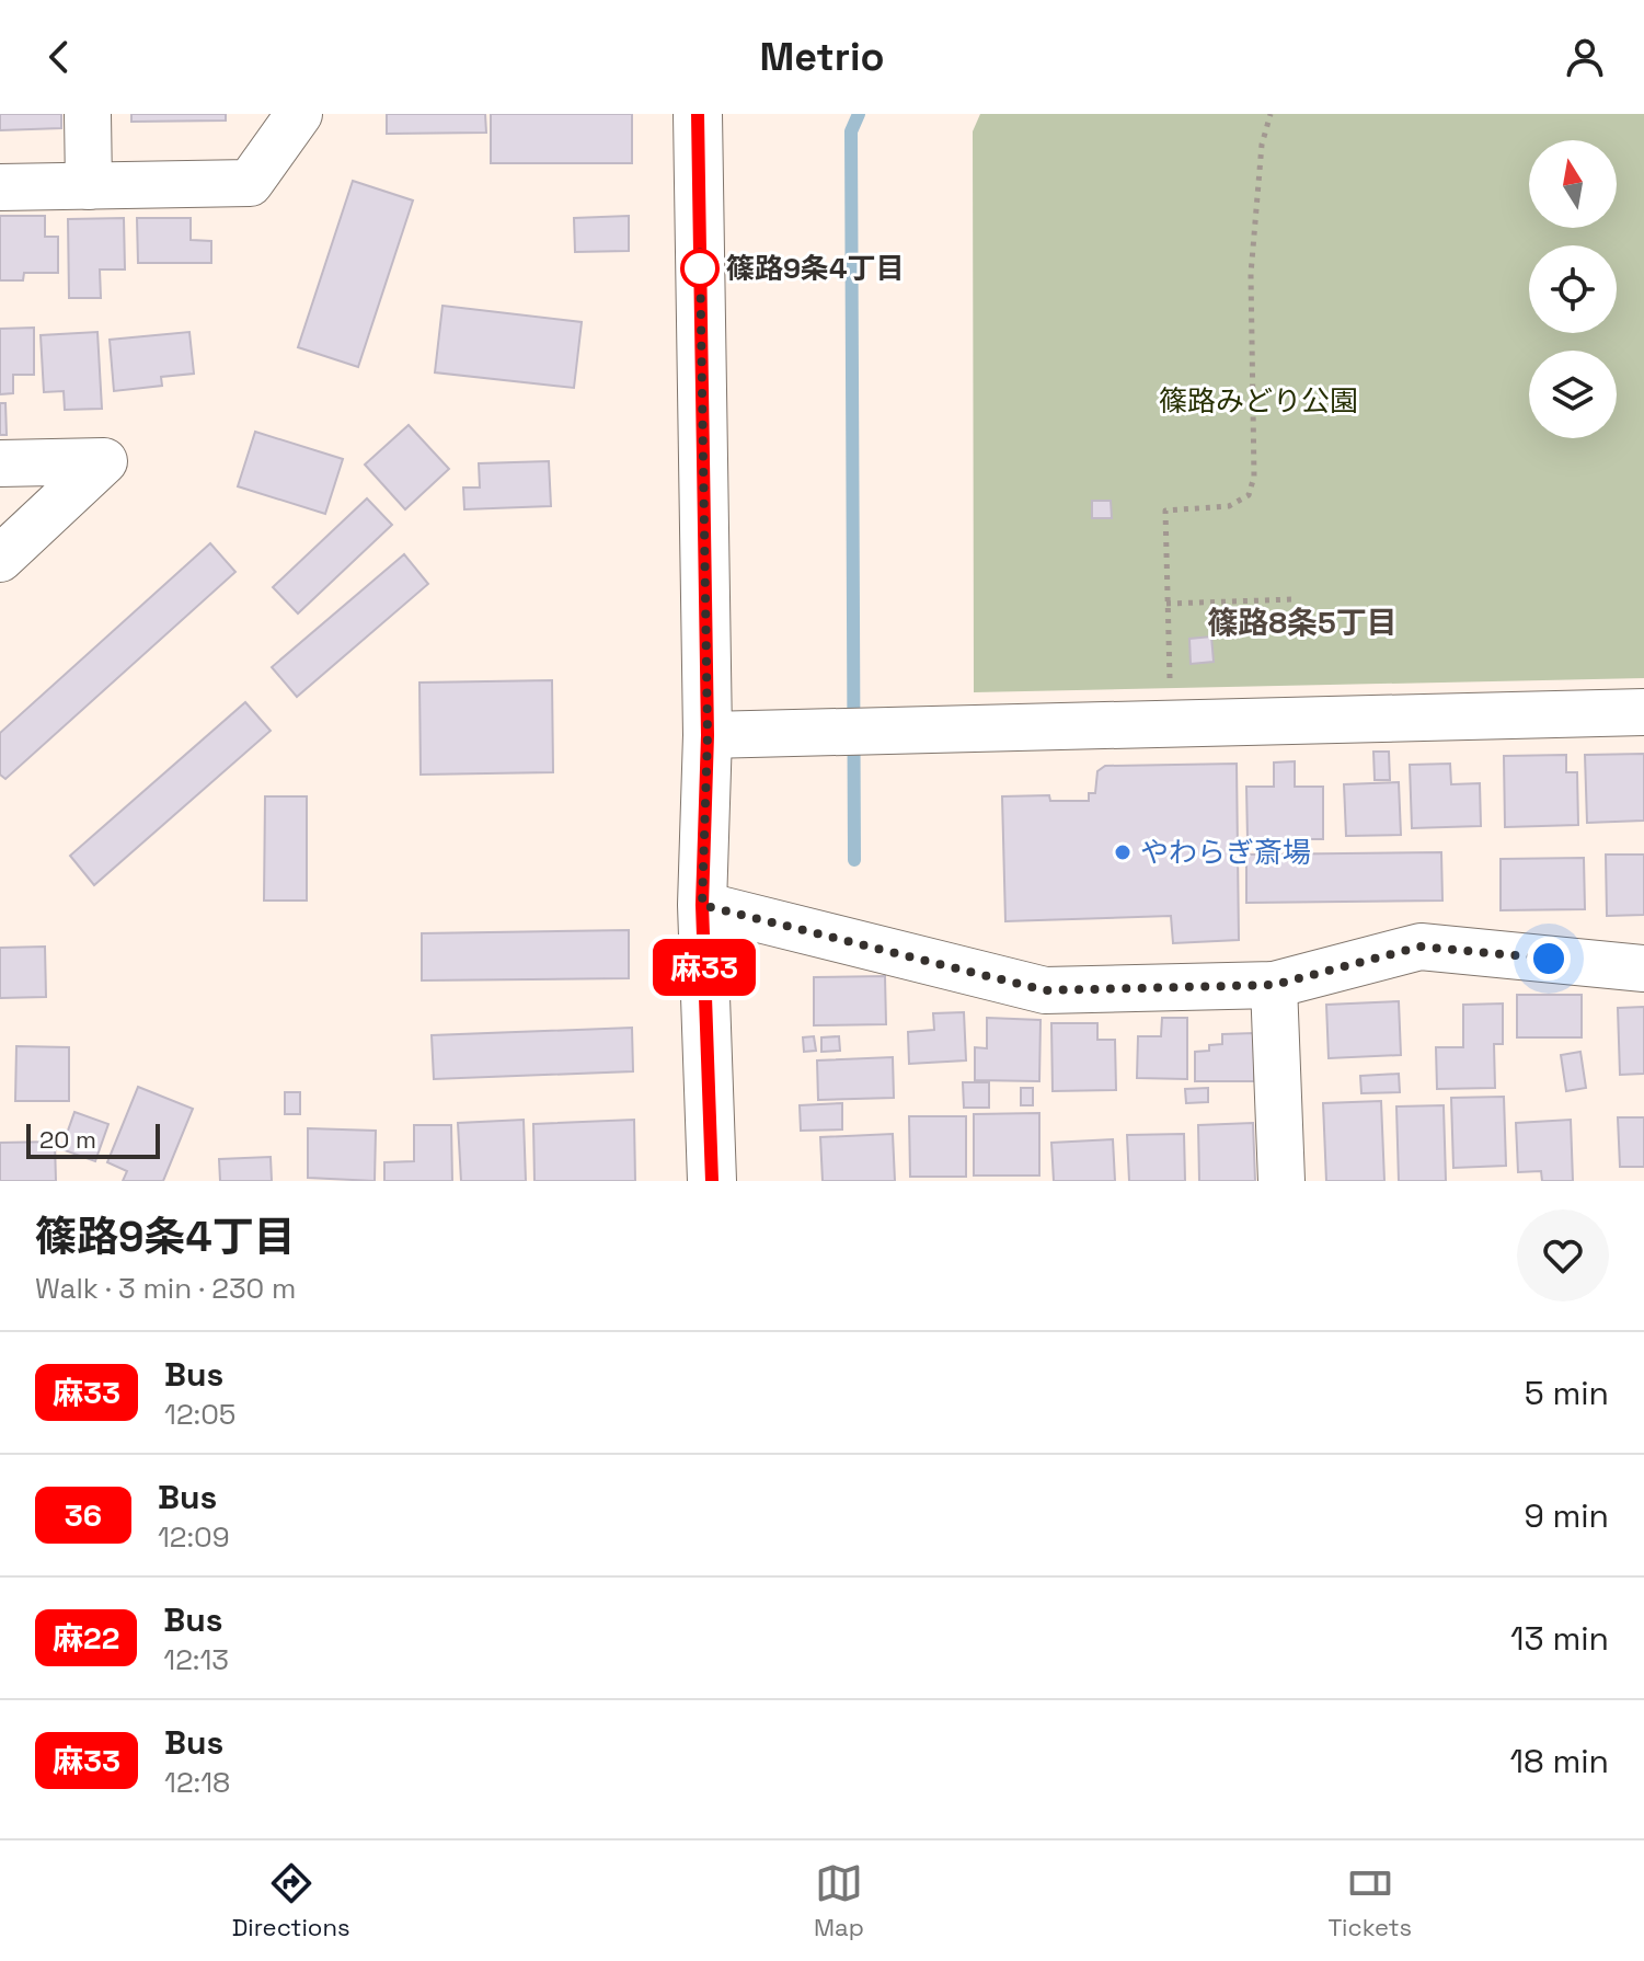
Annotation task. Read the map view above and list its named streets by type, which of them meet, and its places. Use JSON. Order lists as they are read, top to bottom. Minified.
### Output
{"districts":["篠路8条5丁目"],"parks":["篠路みどり公園"],"places":["篠路9条4丁目","やわらぎ斎場"],"lines":["bus line 麻33"],"scale_bar":"20 m","north":"top","page":{"header":"Metrio","on_map":"麻33","scale":"20 m","heading":["篠路9条4丁目","Walk · 3 min · 230 m"],"list":[{"mark":"麻33","name":"Bus","note":"12:05","value":"5 min"},{"mark":"36","name":"Bus","note":"12:09","value":"9 min"},{"mark":"麻22","name":"Bus","note":"12:13","value":"13 min"},{"mark":"麻33","name":"Bus","note":"12:18","value":"18 min"}],"tabs":["Directions","Map","Tickets"]}}
